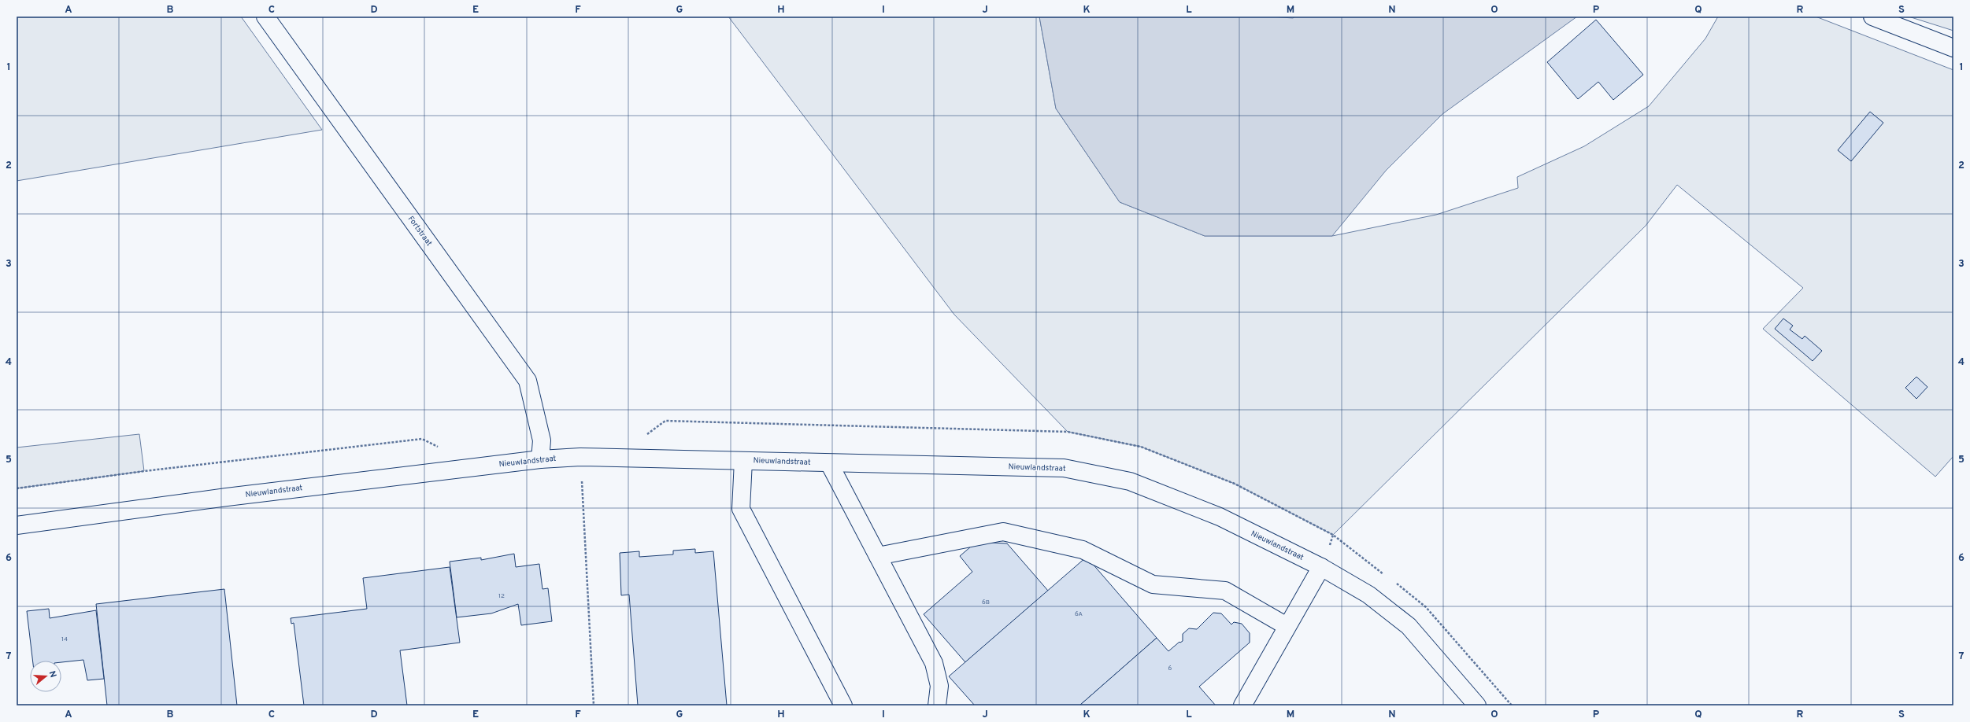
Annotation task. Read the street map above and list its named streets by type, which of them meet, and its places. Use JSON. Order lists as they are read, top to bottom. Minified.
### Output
{"streets":{"street":["Fortstraat","Nieuwlandstraat"]},"crossings":[["Fortstraat","Nieuwlandstraat"]],"house_numbers":["12","6B","6A","14","6"],"north":"right","grid":{"columns":["A","B","C","D","E","F","G","H","I","J","K","L","M","N","O","P","Q","R","S"],"rows":["1","2","3","4","5","6","7"]}}
